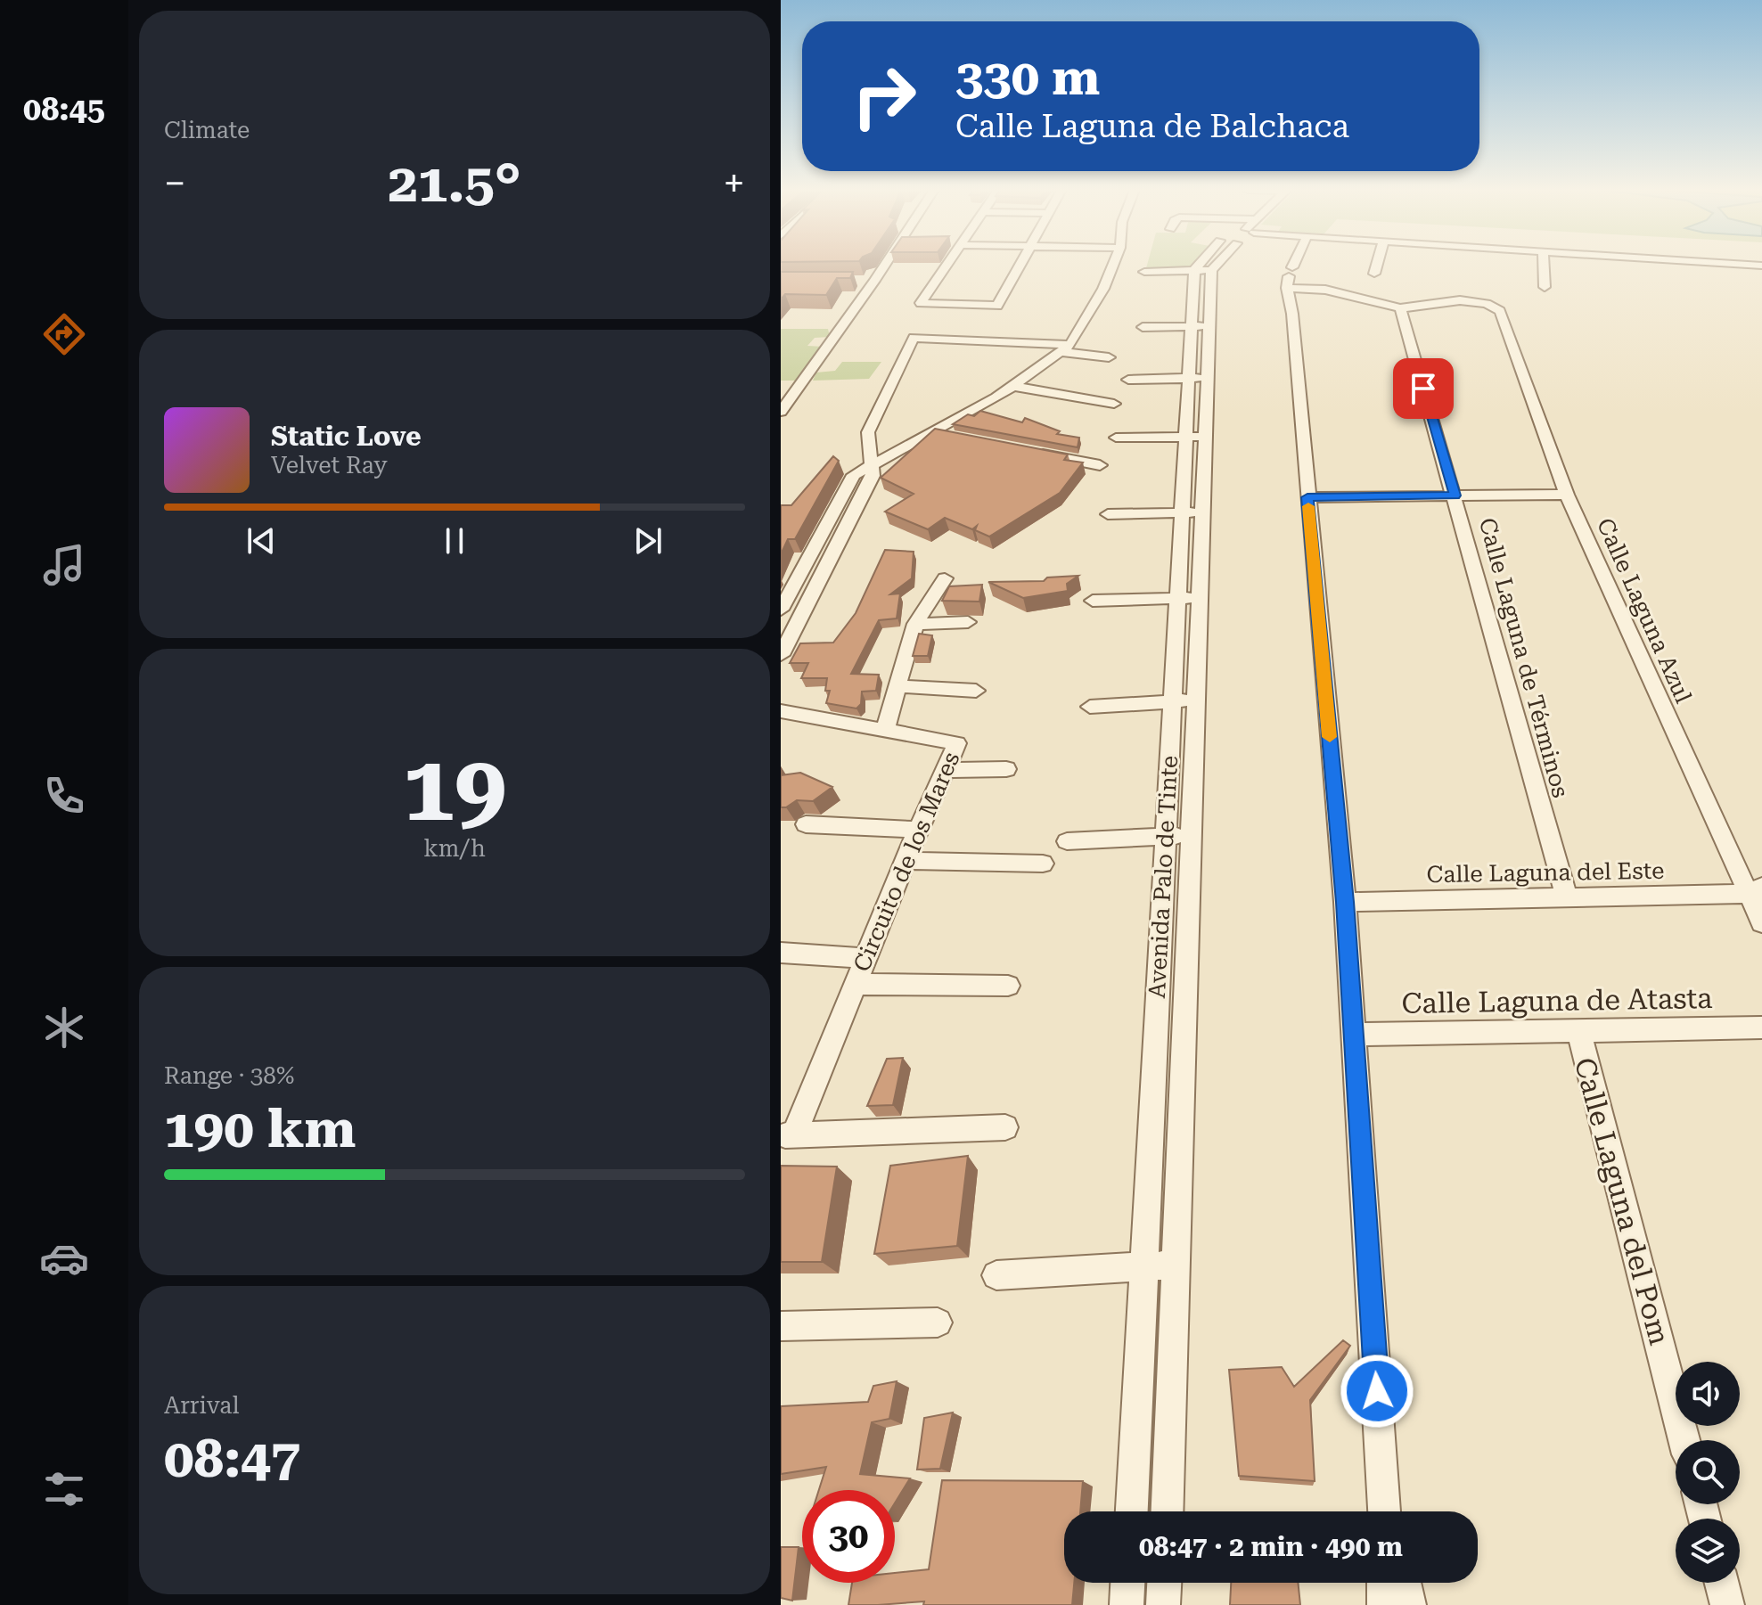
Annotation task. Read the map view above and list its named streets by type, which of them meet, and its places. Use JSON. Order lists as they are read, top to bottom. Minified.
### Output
{"streets":{"street":["Calle Laguna Azul","Calle Laguna de Términos","Circuito de los Mares","Calle Laguna del Este","Avenida Palo de Tinte","Calle Laguna de Atasta","Calle Laguna del Pom"]},"crossings":[["Calle Laguna Azul","Calle Laguna de Términos"],["Calle Laguna Azul","Calle Laguna del Este"],["Calle Laguna de Términos","Calle Laguna del Este"],["Calle Laguna de Atasta","Calle Laguna del Pom"]],"page":{"tabs":"08:45","tile":["Climate",["19","km/h"],["Range · 38%","190 km"],["Arrival","08:47"]],"turn":["330 m","Calle Laguna de Balchaca"],"heat":["−","21.5°","+"],"song":["Static Love","Velvet Ray"],"limit":"30","trip":"08:47 · 2 min · 490 m"}}
